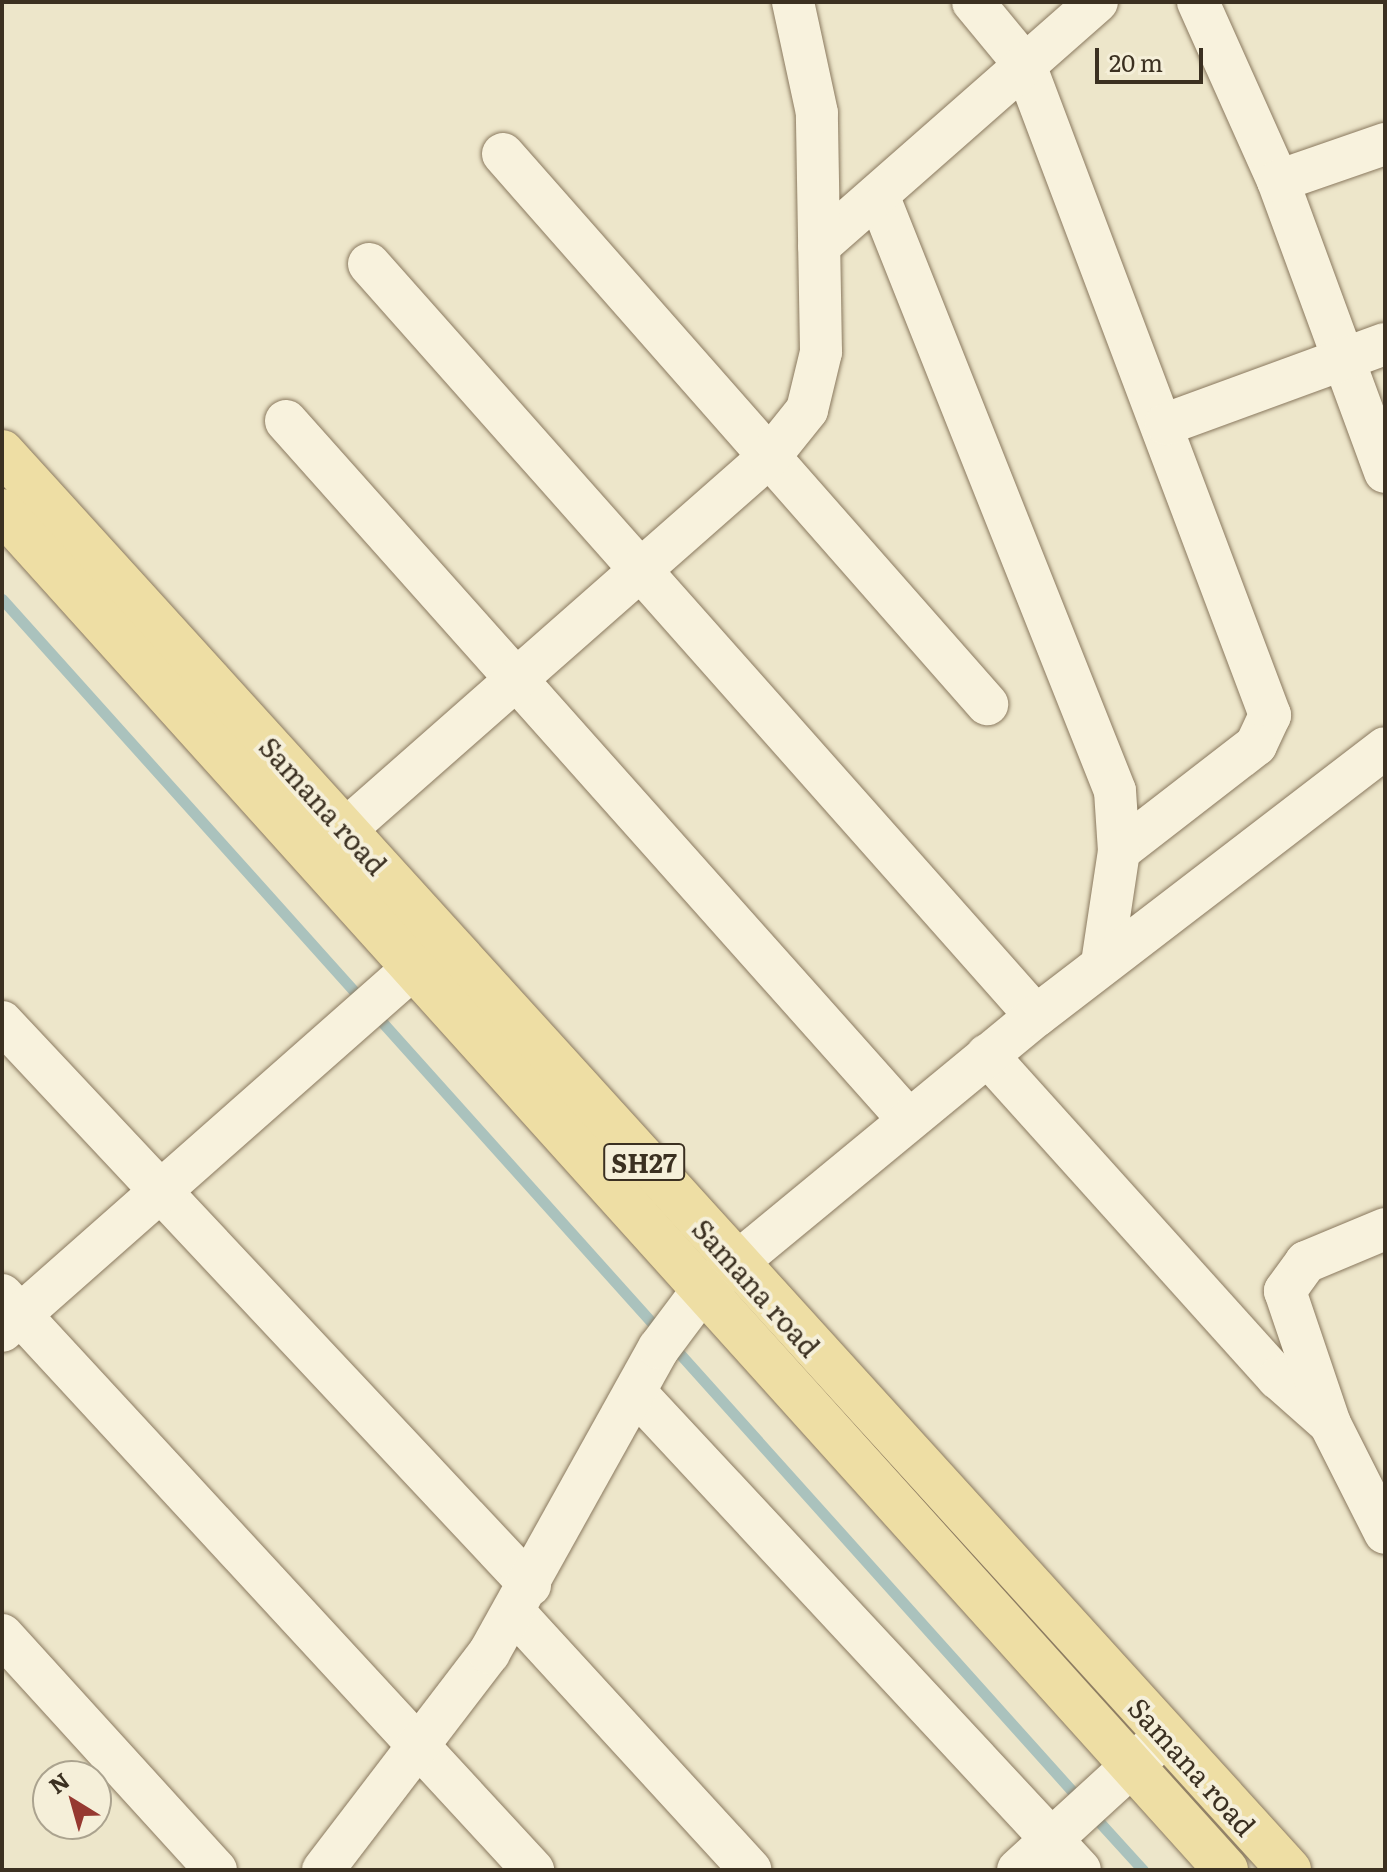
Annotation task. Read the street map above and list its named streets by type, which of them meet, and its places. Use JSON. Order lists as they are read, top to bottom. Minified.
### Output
{"streets":{"main road":["Samana road","SH27"]},"scale_bar":"20 m","north":"top left"}
